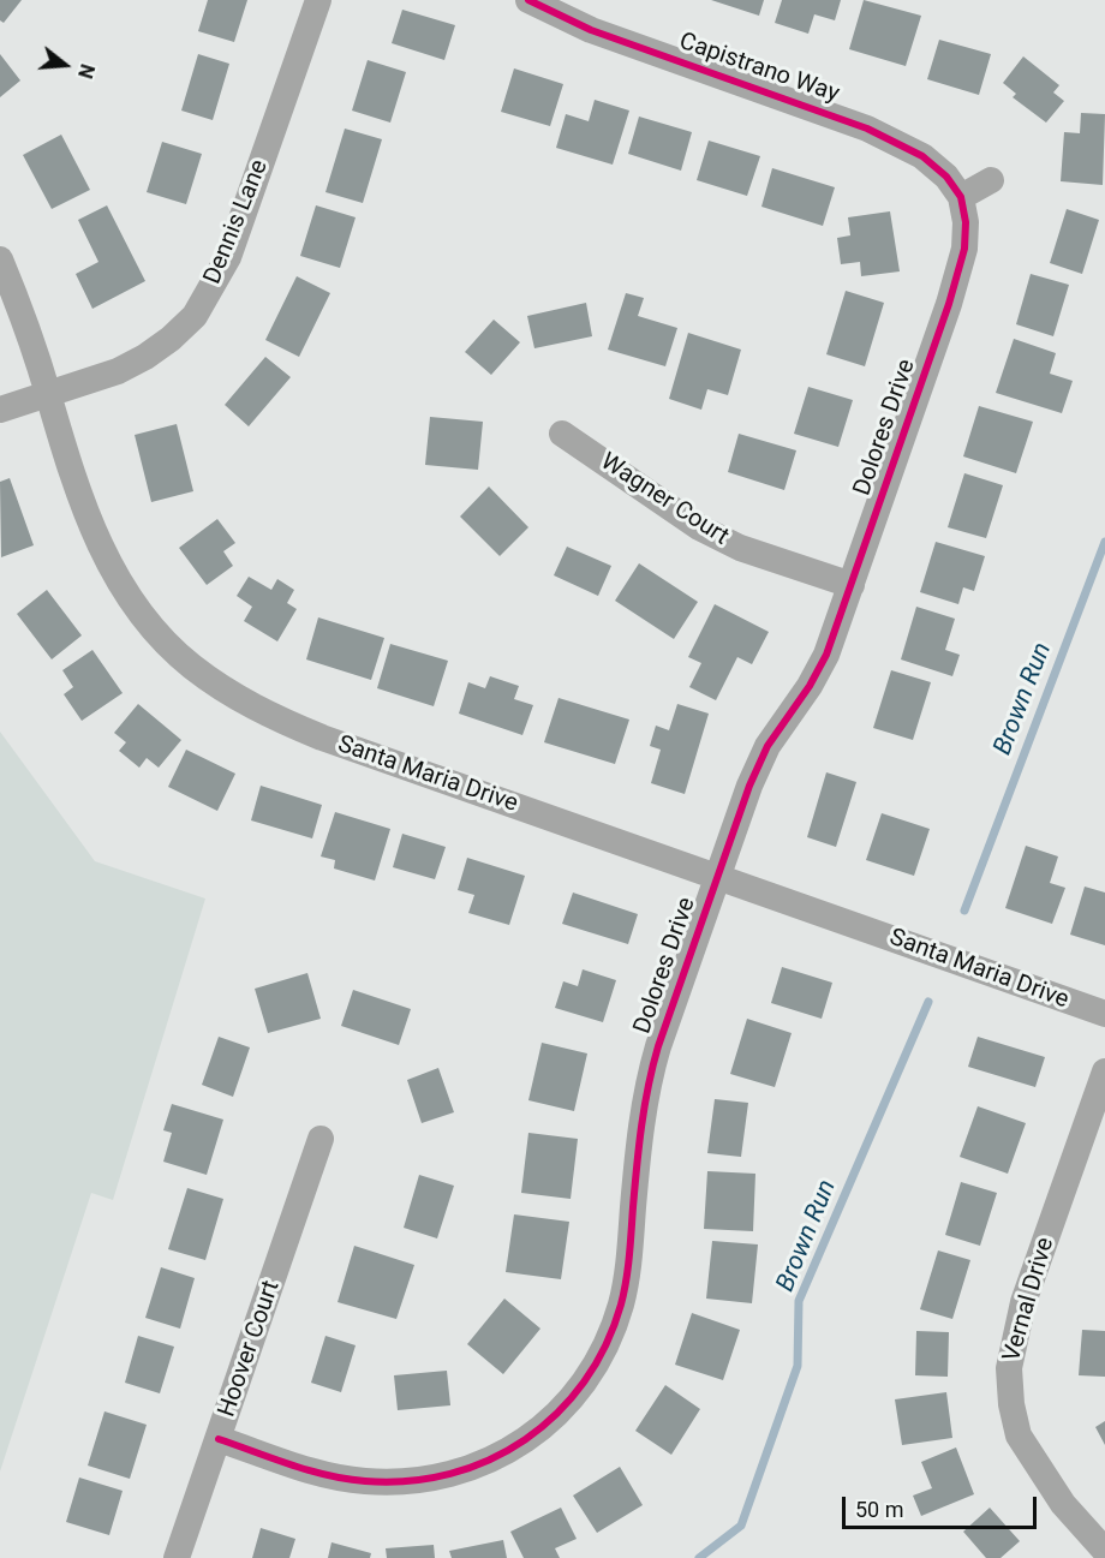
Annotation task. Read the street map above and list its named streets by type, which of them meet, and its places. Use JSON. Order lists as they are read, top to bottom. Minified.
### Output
{"streets":{"street":["Capistrano Way","Dennis Lane","Dolores Drive","Wagner Court","Santa Maria Drive","Vernal Drive","Hoover Court"]},"crossings":[["Capistrano Way","Dolores Drive"],["Dennis Lane","Santa Maria Drive"],["Dolores Drive","Wagner Court"],["Dolores Drive","Santa Maria Drive"],["Dolores Drive","Hoover Court"]],"water":["Brown Run"],"scale_bar":"50 m","north":"right"}
